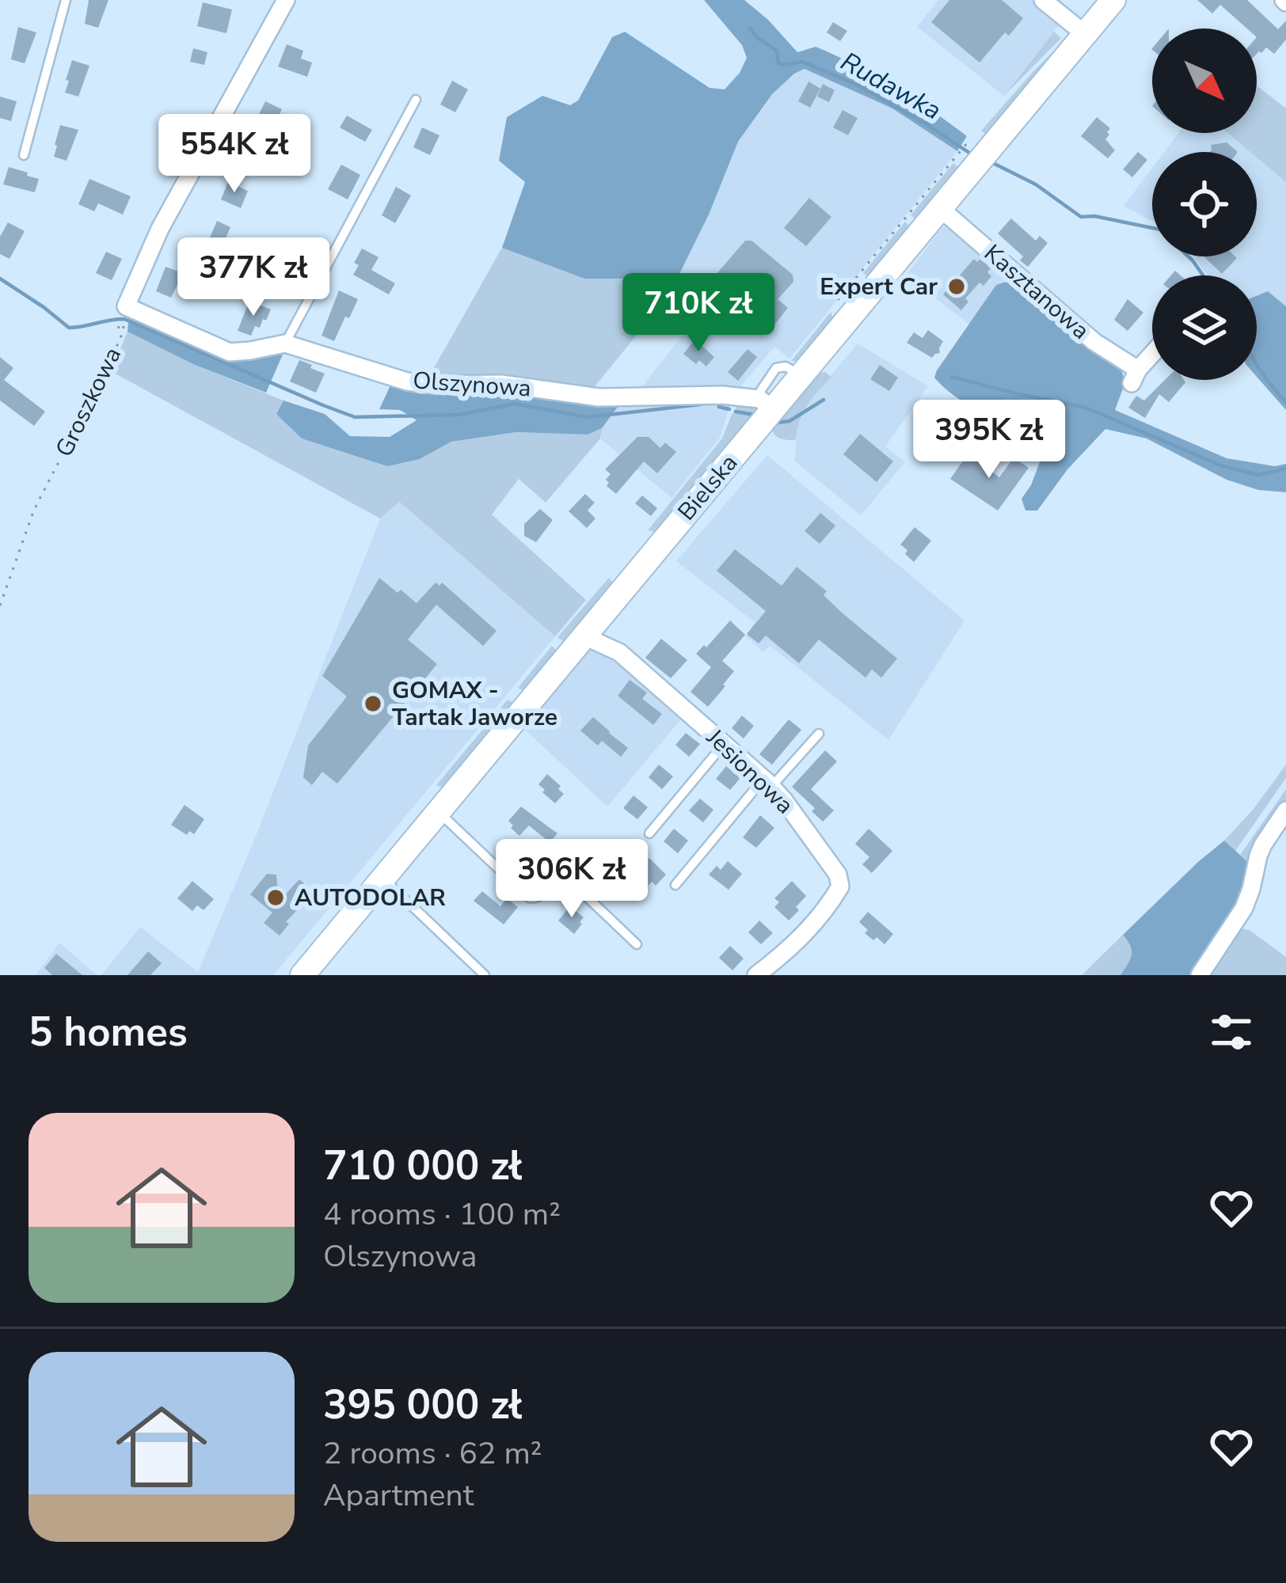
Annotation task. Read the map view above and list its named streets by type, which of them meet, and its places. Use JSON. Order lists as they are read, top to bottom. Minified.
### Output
{"streets":{"main road":["Bielska"],"street":["Kasztanowa","Olszynowa","Jesionowa"],"path":["Groszkowa"]},"crossings":[["Kasztanowa","Bielska"],["Olszynowa","Groszkowa"],["Olszynowa","Bielska"],["Bielska","Jesionowa"]],"water":["Rudawka"],"places":["Expert Car","GOMAX - Tartak Jaworze","AUTODOLAR"],"north":"bottom right","page":{"price":["554K zł","377K zł","710K zł","395K zł","306K zł"],"heading":"5 homes","list":[{"name":"710 000 zł","note":"4 rooms · 100 m² · Olszynowa"},{"name":"395 000 zł","note":"2 rooms · 62 m² · Apartment"}]}}
